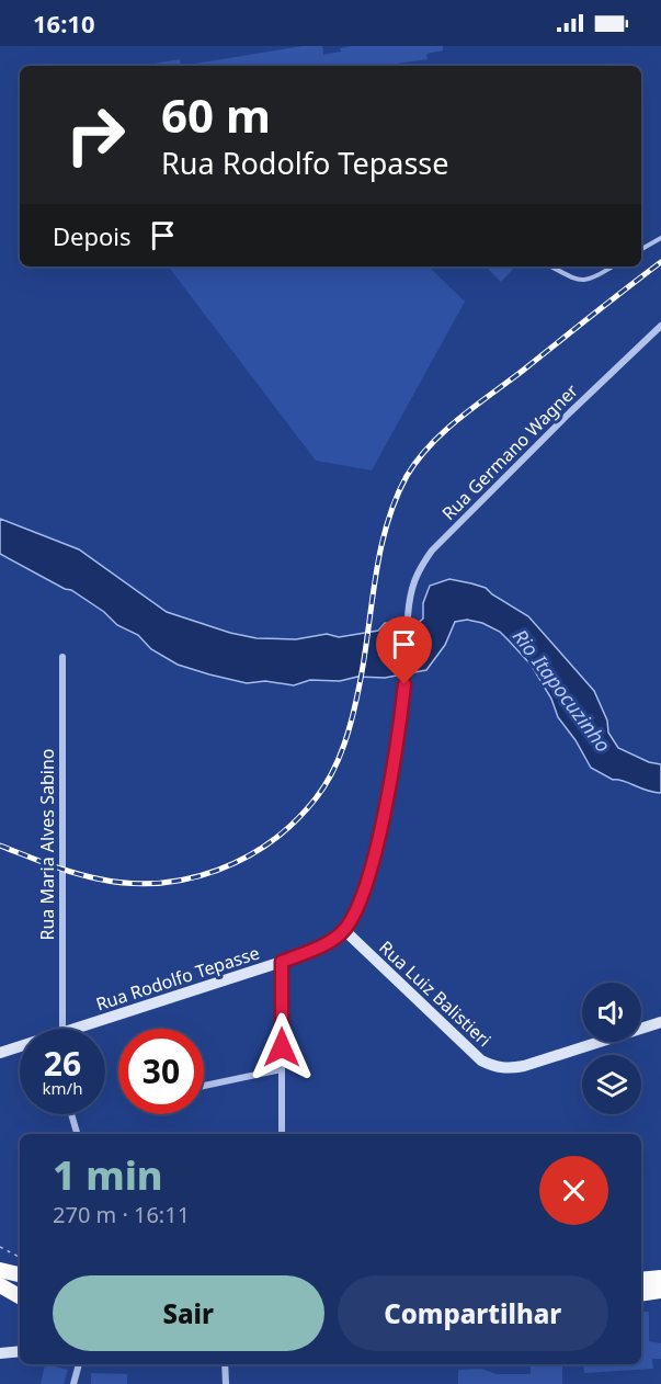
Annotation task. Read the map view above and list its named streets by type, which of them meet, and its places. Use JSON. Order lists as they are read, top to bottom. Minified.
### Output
{"streets":{"street":["Rua Germano Wagner","Rua Maria Alves Sabino","Rua Rodolfo Tepasse","Rua Luiz Balistieri"]},"crossings":[["Rua Rodolfo Tepasse","Rua Luiz Balistieri"]],"water":["Rio Itapocuzinho"],"page":{"status":"16:10","turn":["60 m","Rua Rodolfo Tepasse"],"then":"Depois","speed":"26 km/h","limit":"30","heading":["1 min","270 m · 16:11"],"buttons":["Sair","Compartilhar"]}}
